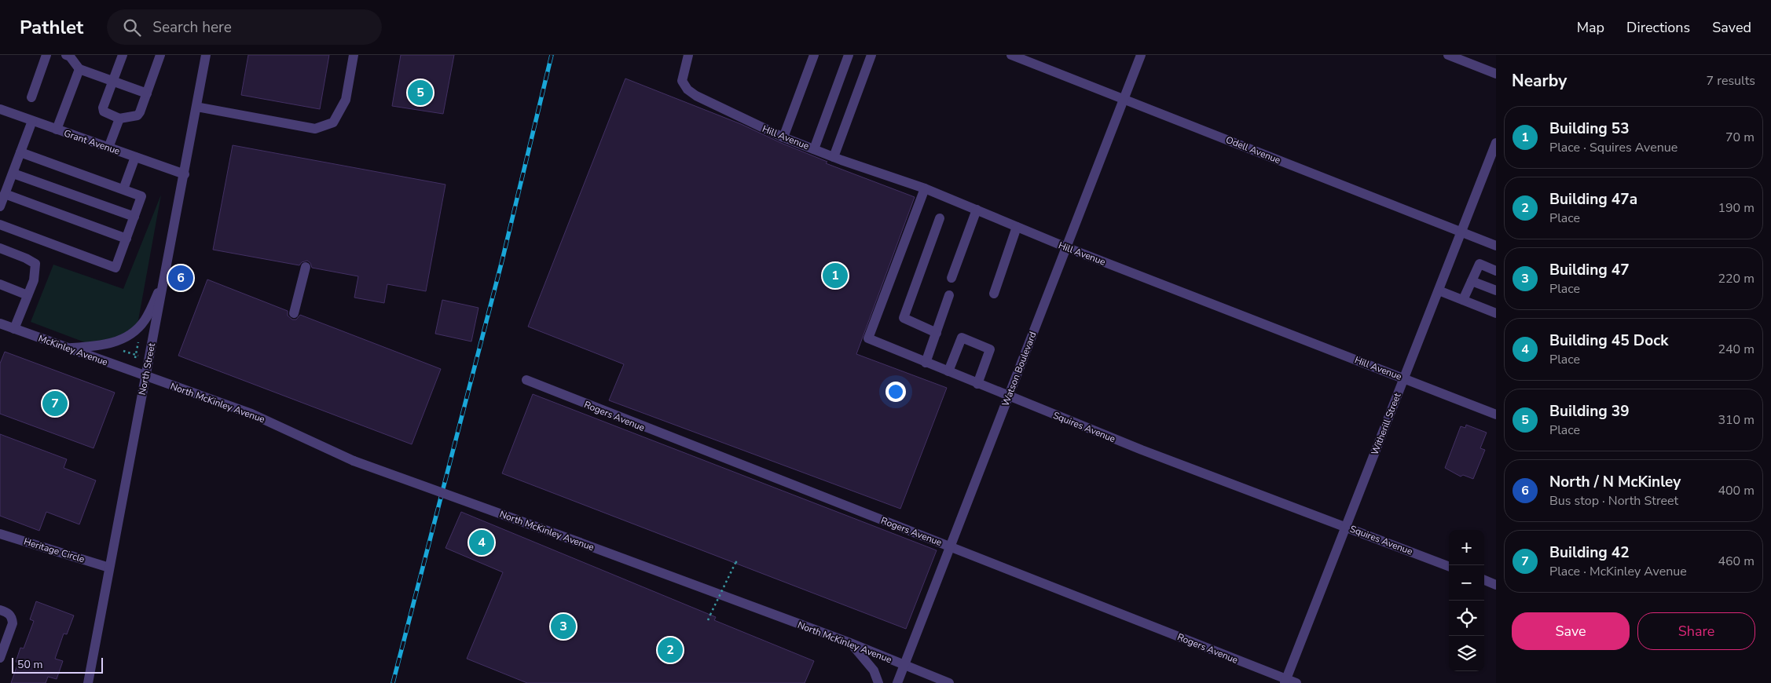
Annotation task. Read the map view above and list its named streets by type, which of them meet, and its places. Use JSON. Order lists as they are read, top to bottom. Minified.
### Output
{"streets":{"street":["Hill Avenue","Grant Avenue","Odell Avenue","McKinley Avenue","North Street","Watson Boulevard","North McKinley Avenue","Rogers Avenue","Witherill Street","Squires Avenue","Heritage Circle"]},"crossings":[["Hill Avenue","Watson Boulevard"],["Hill Avenue","Witherill Street"],["Hill Avenue","Squires Avenue"],["Grant Avenue","North Street"],["Odell Avenue","Watson Boulevard"],["Odell Avenue","Witherill Street"],["McKinley Avenue","North Street"],["McKinley Avenue","North McKinley Avenue"],["North Street","North McKinley Avenue"],["North Street","Heritage Circle"],["Watson Boulevard","North McKinley Avenue"],["Watson Boulevard","Rogers Avenue"],["Watson Boulevard","Squires Avenue"],["Rogers Avenue","Witherill Street"],["Witherill Street","Squires Avenue"]],"scale_bar":"50 m","page":{"header":"Pathlet","search":"Search here","nav":["Map","Directions","Saved"],"heading":["Nearby","7 results"],"pins":["5","1","6","7","4","3","2"],"list":[{"mark":"1","name":"Building 53","note":"Place · Squires Avenue","value":"70 m"},{"mark":"2","name":"Building 47a","note":"Place","value":"190 m"},{"mark":"3","name":"Building 47","note":"Place","value":"220 m"},{"mark":"4","name":"Building 45 Dock","note":"Place","value":"240 m"},{"mark":"5","name":"Building 39","note":"Place","value":"310 m"},{"mark":"6","name":"North / N McKinley","note":"Bus stop · North Street","value":"400 m"},{"mark":"7","name":"Building 42","note":"Place · McKinley Avenue","value":"460 m"}],"map_buttons":["+","−"],"buttons":["Save","Share"],"scale":"50 m"}}
